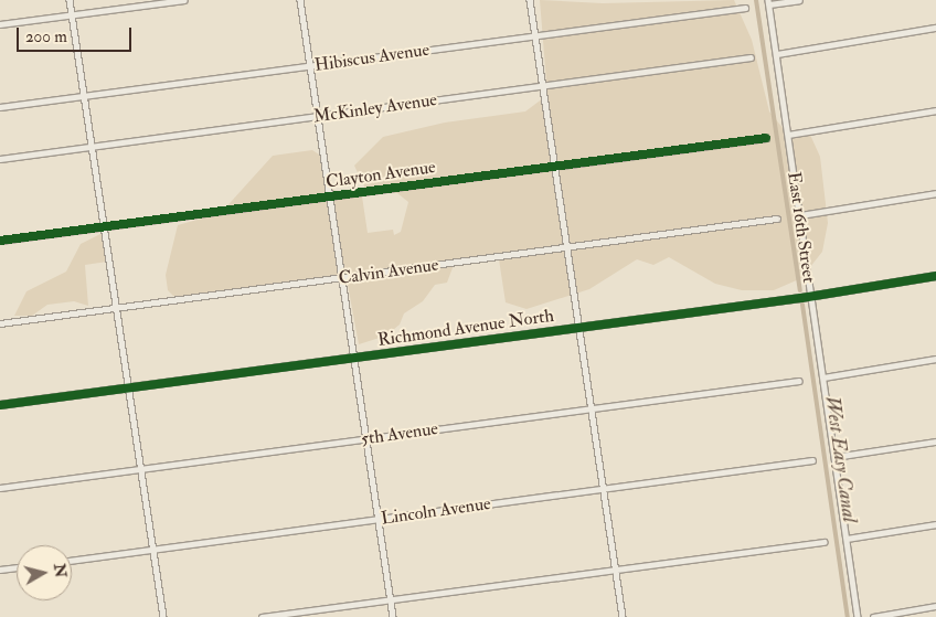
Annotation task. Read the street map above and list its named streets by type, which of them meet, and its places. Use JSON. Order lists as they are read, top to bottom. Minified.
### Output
{"streets":{"street":["Hibiscus Avenue","McKinley Avenue","Clayton Avenue","East 16th Street","Calvin Avenue","Richmond Avenue North","5th Avenue","Lincoln Avenue"]},"crossings":[["East 16th Street","Richmond Avenue North"]],"water":["West Easy Canal"],"scale_bar":"200 m","north":"right"}
